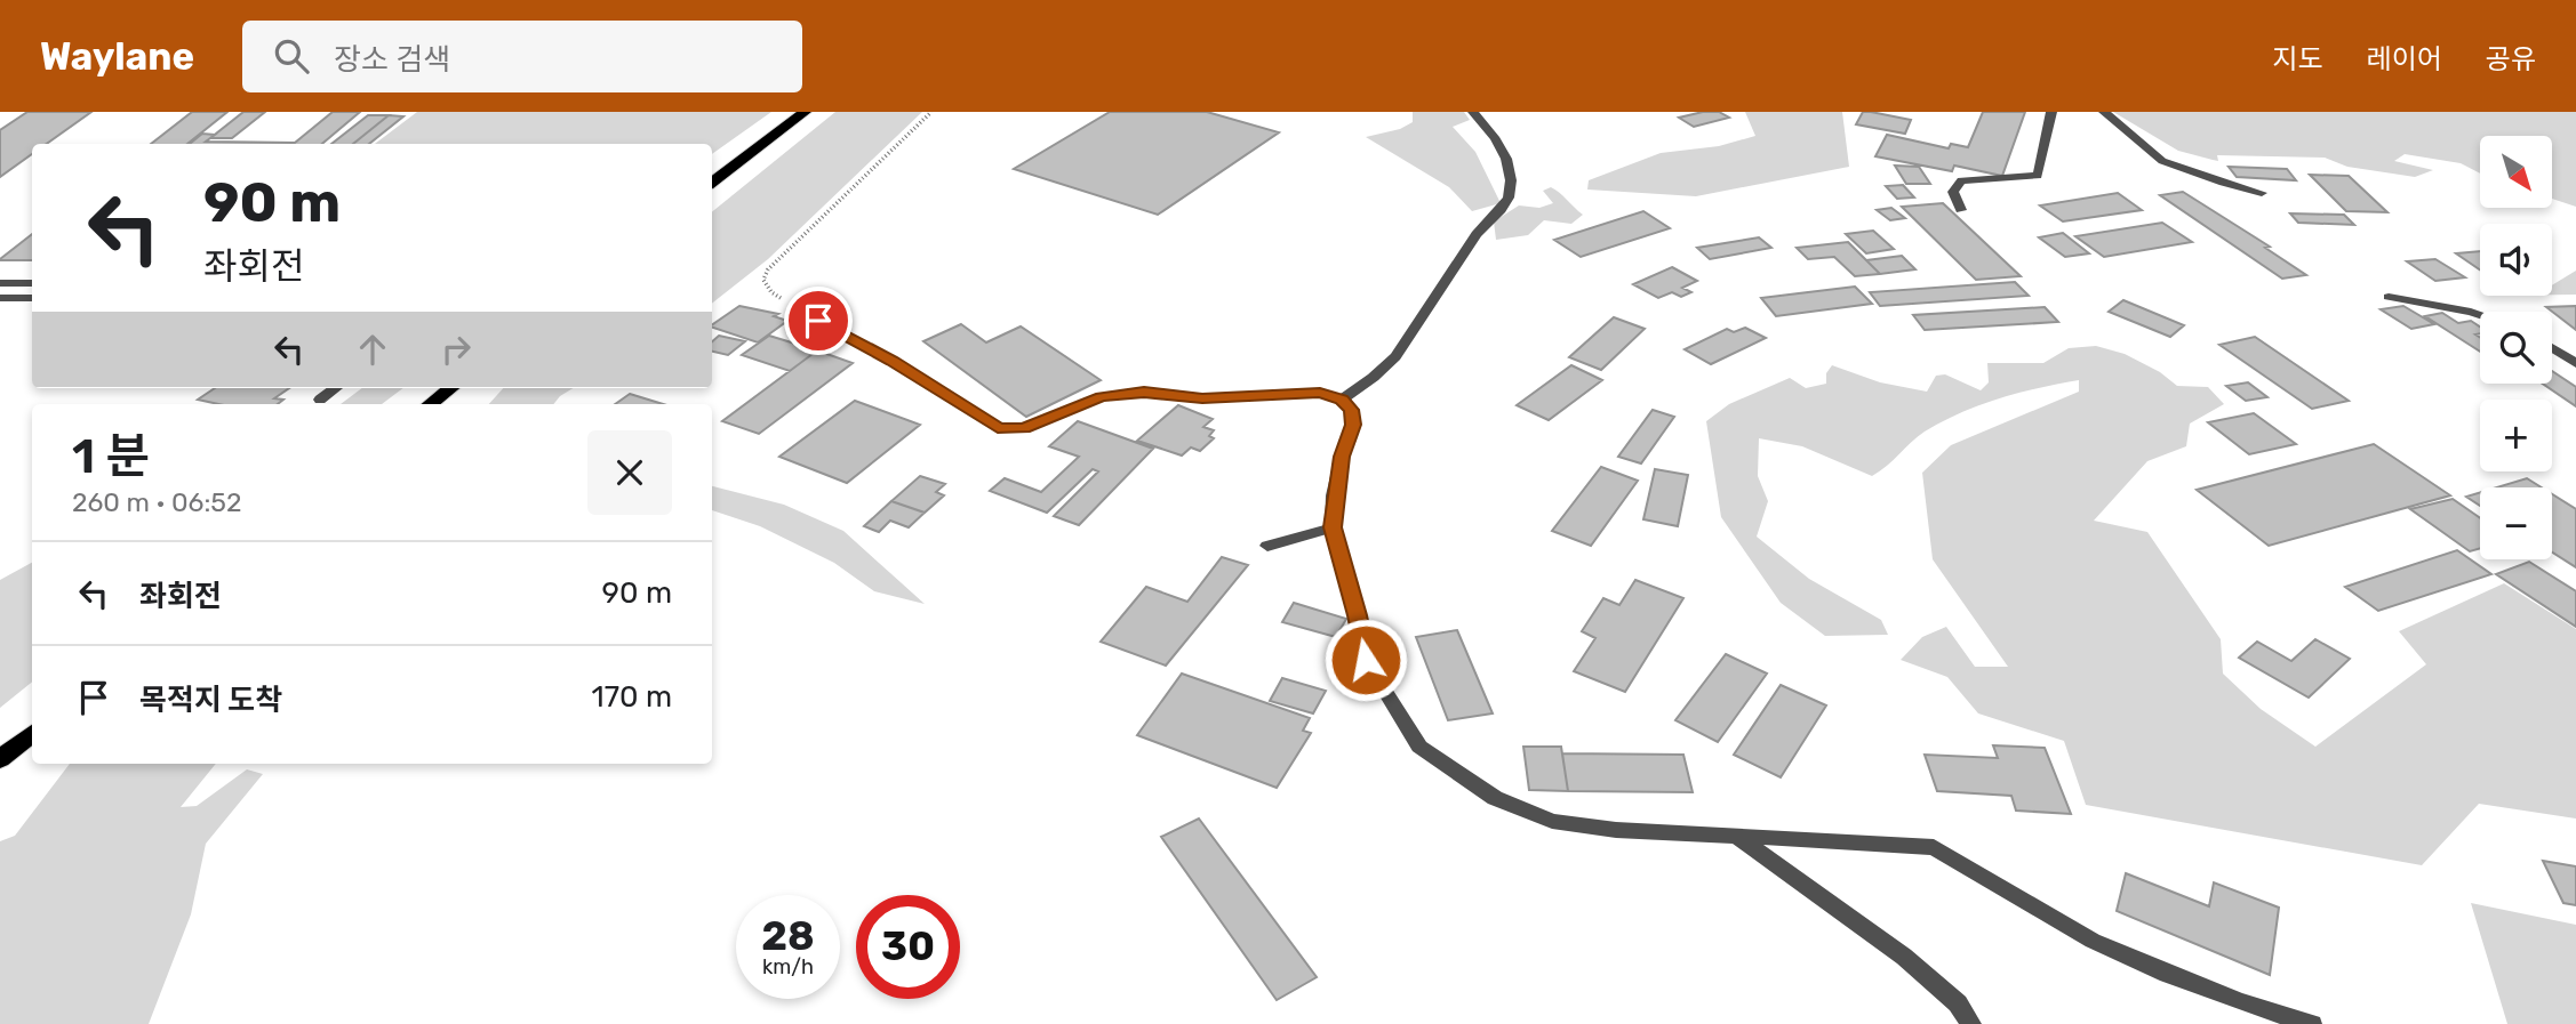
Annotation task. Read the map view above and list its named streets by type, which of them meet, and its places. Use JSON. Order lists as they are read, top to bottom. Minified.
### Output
{"north":"bottom right","page":{"header":"Waylane","search":"장소 검색","nav":["지도","레이어","공유"],"map_buttons":["+","−"],"turn":["90 m","좌회전"],"heading":["1 분","260 m · 06:52"],"list":[{"name":"좌회전","value":"90 m"},{"name":"목적지 도착","value":"170 m"}],"speed":"28 km/h","limit":"30"}}
